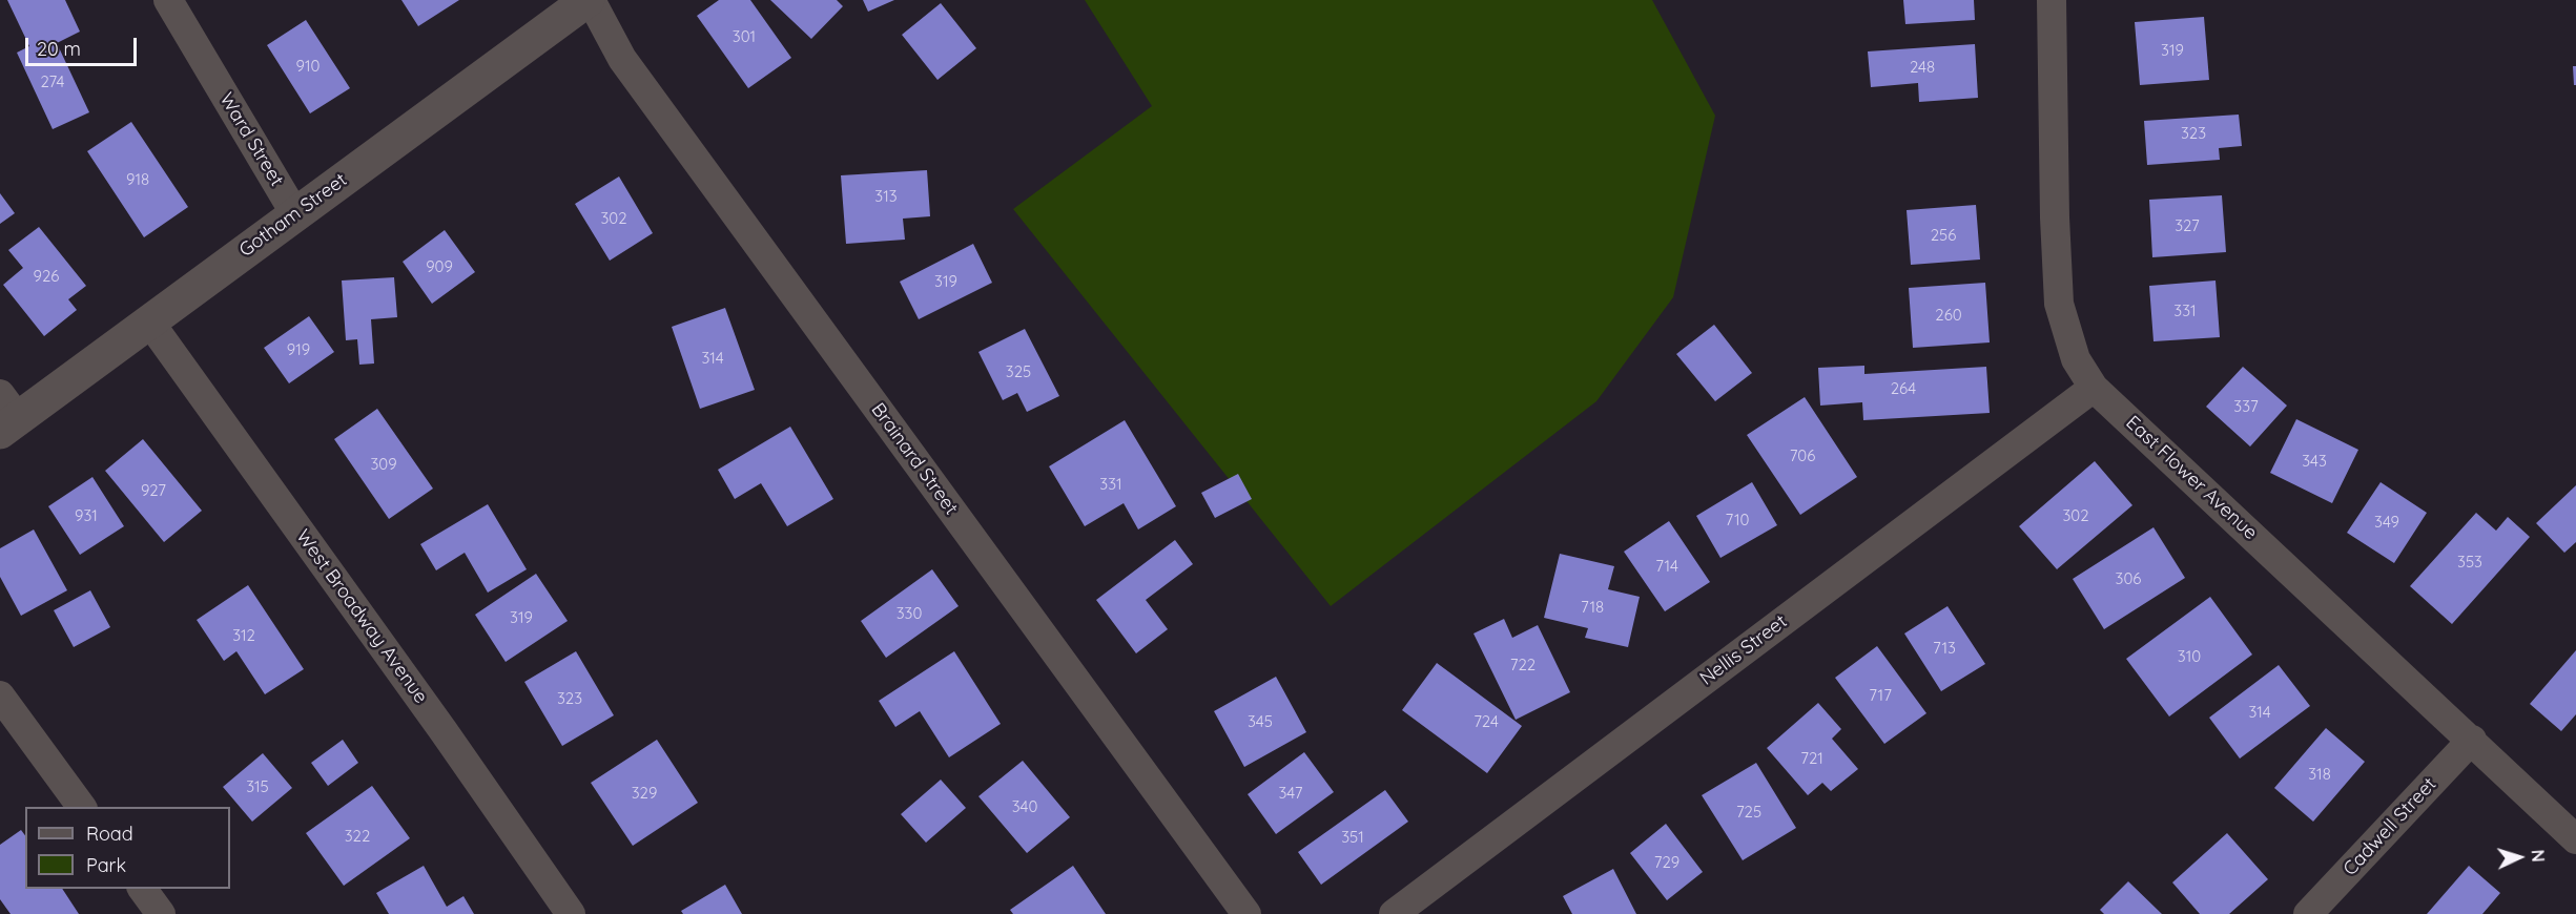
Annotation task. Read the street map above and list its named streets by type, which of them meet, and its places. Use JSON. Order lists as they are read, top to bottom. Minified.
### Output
{"streets":{"street":["Ward Street","Gotham Street","Brainard Street","East Flower Avenue","West Broadway Avenue","Nellis Street","Cadwell Street"]},"crossings":[["Ward Street","Gotham Street"],["Gotham Street","Brainard Street"],["Gotham Street","West Broadway Avenue"],["East Flower Avenue","Nellis Street"],["East Flower Avenue","Cadwell Street"]],"house_numbers":["301","319","910","248","274","323","918","313","302","327","256","909","926","319","331","260","919","314","325","264","337","706","343","309","331","927","931","302","710","349","353","714","306","718","330","319","312","713","310","722","717","323","314","345","724","721","318","315","329","347","340","725","322","351","729"],"legend":["Road","Park"],"scale_bar":"20 m","north":"right"}
